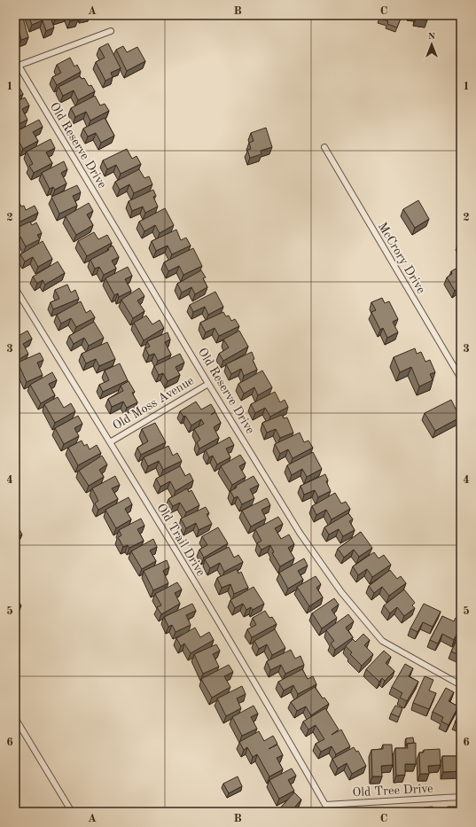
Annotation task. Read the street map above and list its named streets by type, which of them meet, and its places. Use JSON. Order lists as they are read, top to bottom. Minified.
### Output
{"streets":{"street":["Old Reserve Drive","McCrory Drive","Old Moss Avenue","Old Trail Drive","Old Tree Drive"]},"crossings":[["Old Reserve Drive","Old Moss Avenue"],["Old Moss Avenue","Old Trail Drive"],["Old Trail Drive","Old Tree Drive"]],"north":"top","grid":{"columns":["A","B","C"],"rows":["1","2","3","4","5","6"]}}
